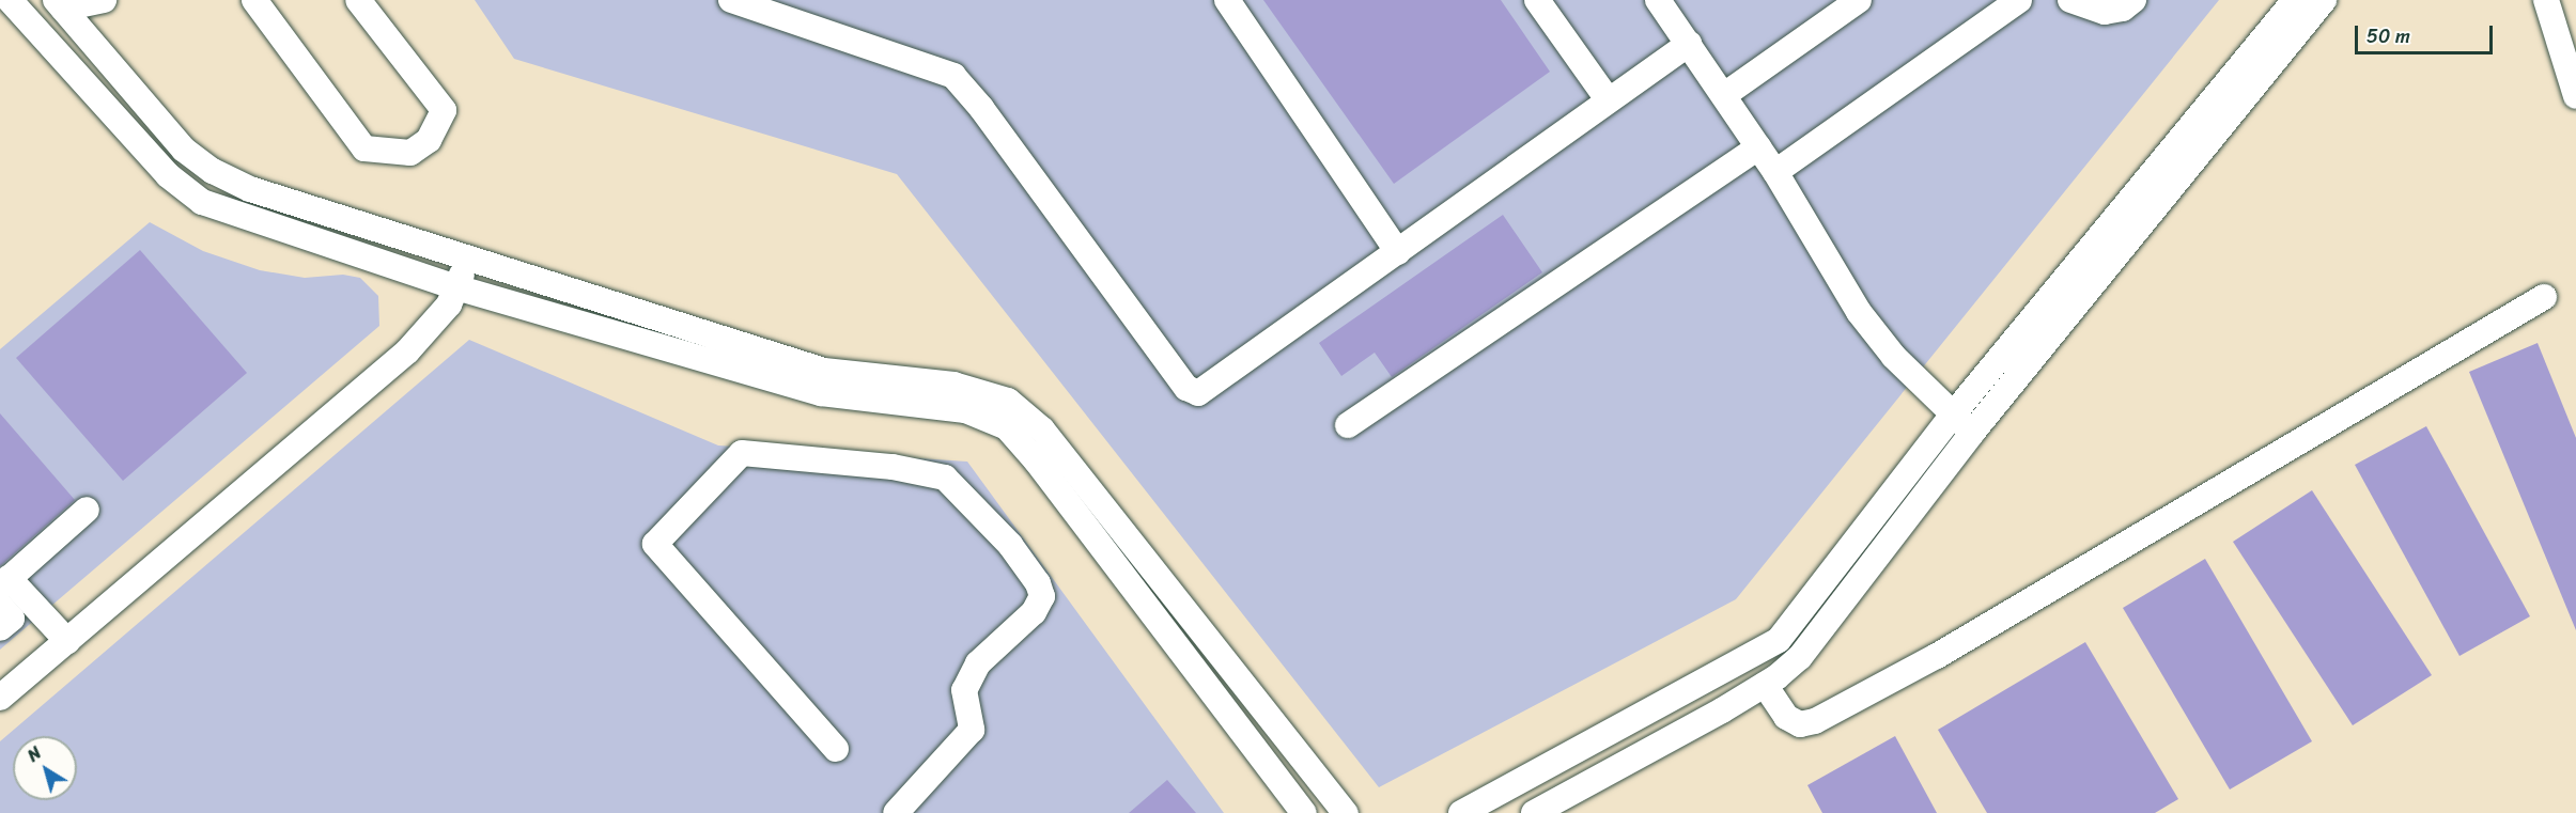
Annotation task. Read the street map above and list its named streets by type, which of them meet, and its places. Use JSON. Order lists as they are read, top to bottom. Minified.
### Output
{"scale_bar":"50 m","north":"top left"}
